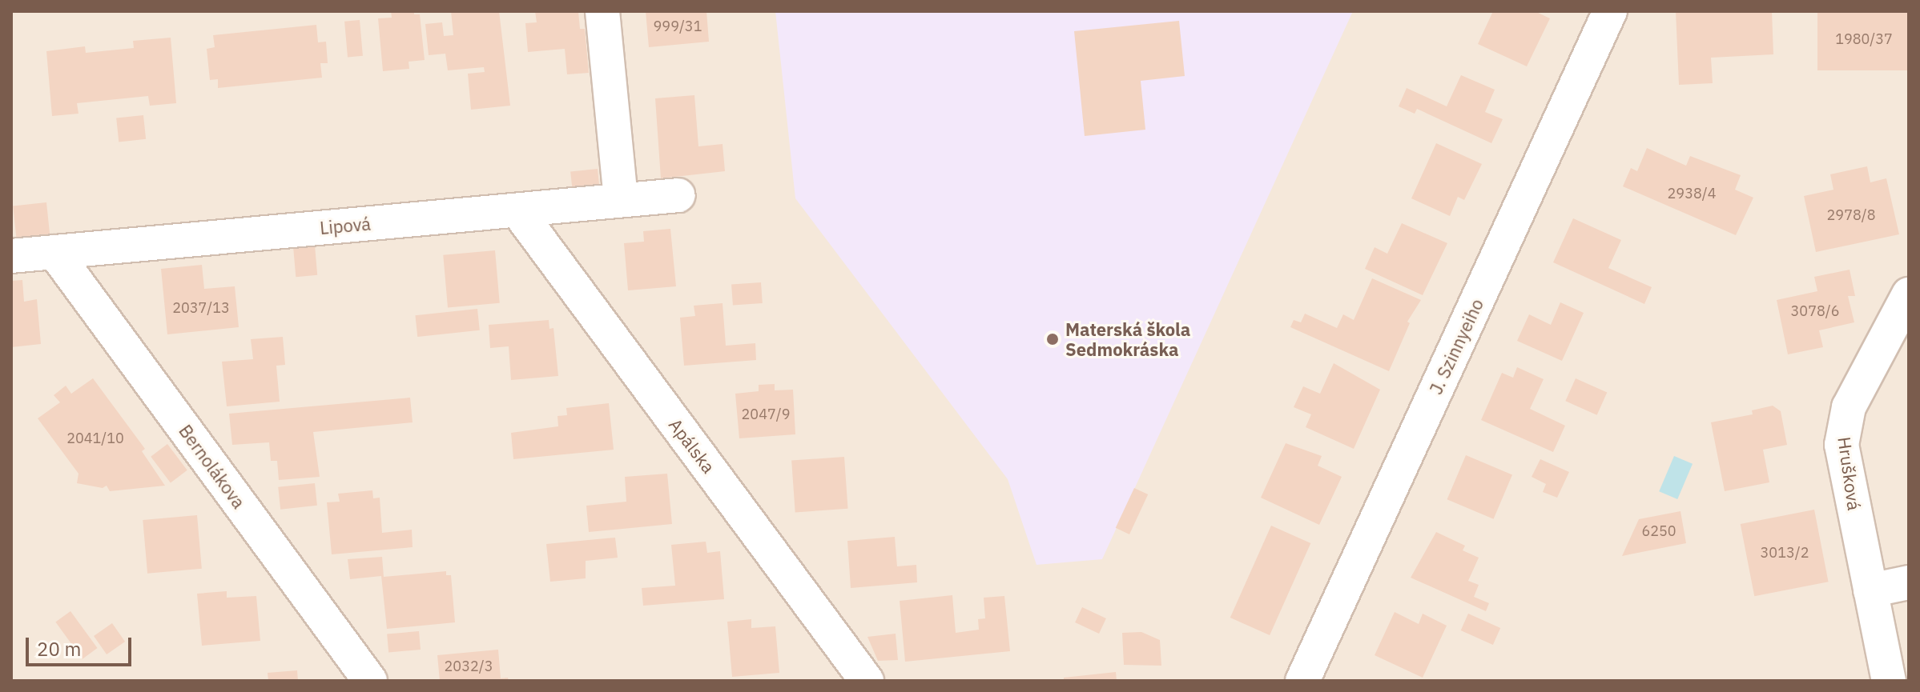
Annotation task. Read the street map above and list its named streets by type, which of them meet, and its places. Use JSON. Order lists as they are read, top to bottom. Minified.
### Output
{"streets":{"street":["Lipová","J. Szinnyeiho","Apálska","Bernolákova","Hrušková"]},"crossings":[["Lipová","Apálska"],["Lipová","Bernolákova"]],"places":["Materská škola Sedmokráska"],"house_numbers":["999/31","1980/37","2938/4","2978/8","2037/13","3078/6","2047/9","2041/10","6250","3013/2","2032/3"],"scale_bar":"20 m"}
